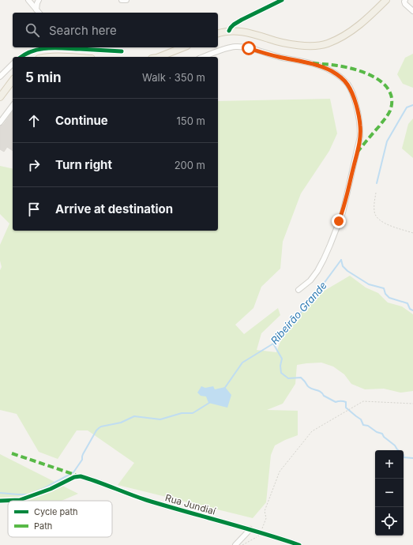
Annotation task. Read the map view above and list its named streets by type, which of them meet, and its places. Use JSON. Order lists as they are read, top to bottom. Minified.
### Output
{"streets":{"street":["Rua Jundiaí"]},"water":["Ribeirão Grande"],"legend":["Cycle path","Path"],"page":{"search":"Search here","heading":["5 min","Walk · 350 m"],"list":[["Continue","150 m"],["Turn right","200 m"],"Arrive at destination"],"map_buttons":["+","−"]}}
